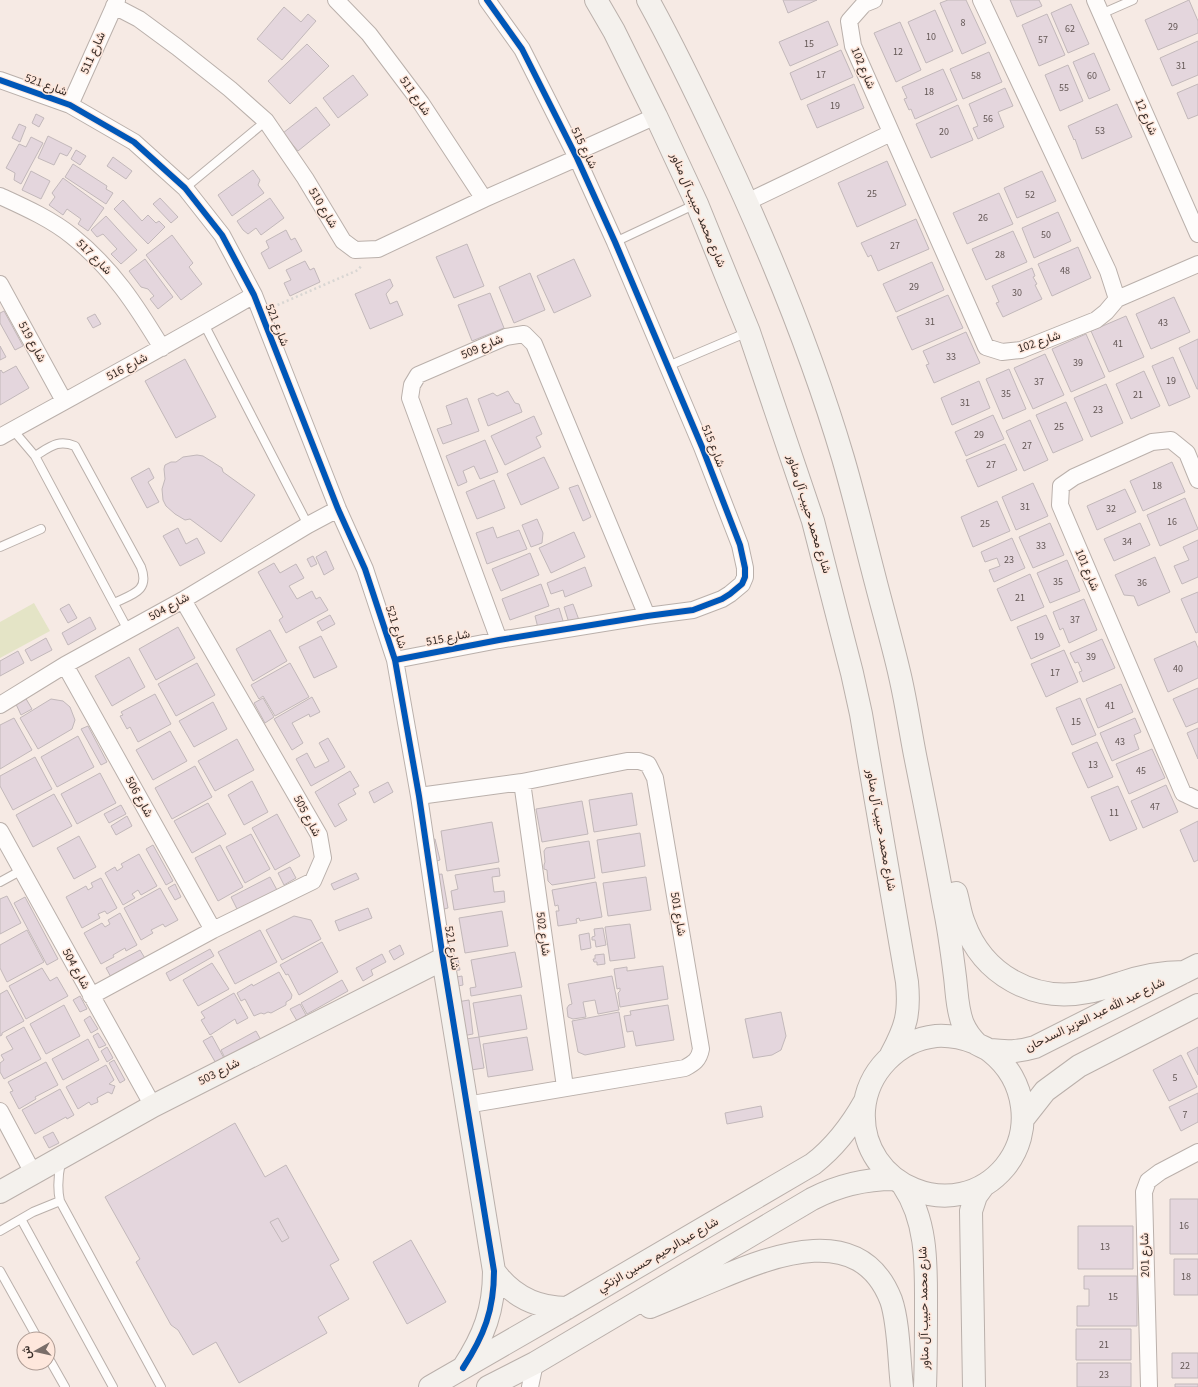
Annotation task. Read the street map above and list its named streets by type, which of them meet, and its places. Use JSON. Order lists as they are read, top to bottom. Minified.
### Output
{"streets":{"main road":["شارع 521","شارع محمد حبيب آل مناور","شارع عبد الله عبد العزيز السدحان","شارع 503","شارع عبدالرحيم حسين الزنكي"],"street":["شارع 511","شارع 102","شارع 12","شارع 515","شارع 510","شارع 517","شارع 519","شارع 509","شارع 516","شارع 101","شارع 504","شارع 506","شارع 505","شارع 501","شارع 502","شارع 201"]},"crossings":[["شارع 511","شارع 521"],["شارع 511","شارع 510"],["شارع 521","شارع 515"],["شارع 521","شارع 516"],["شارع 521","شارع 504"],["شارع 521","شارع 501"],["شارع 521","شارع 503"],["شارع 521","شارع عبدالرحيم حسين الزنكي"],["شارع 515","شارع 510"],["شارع 515","شارع 509"],["شارع 510","شارع محمد حبيب آل مناور"],["شارع محمد حبيب آل مناور","شارع عبد الله عبد العزيز السدحان"],["شارع 517","شارع 516"],["شارع 519","شارع 516"],["شارع 504","شارع 506"],["شارع 504","شارع 505"],["شارع 504","شارع 503"],["شارع 506","شارع 505"],["شارع 501","شارع 502"]],"house_numbers":["8","29","62","10","57","15","12","31","17","58","60","55","18","19","56","53","20","25","52","26","50","27","28","48","29","30","31","43","41","33","39","19","37","35","21","31","23","25","29","27","27","18","31","32","16","25","34","33","23","35","36","21","37","19","39","40","17","41","15","43","13","45","47","11","5","7","16","13","18","15","21","22","23"],"north":"left"}
